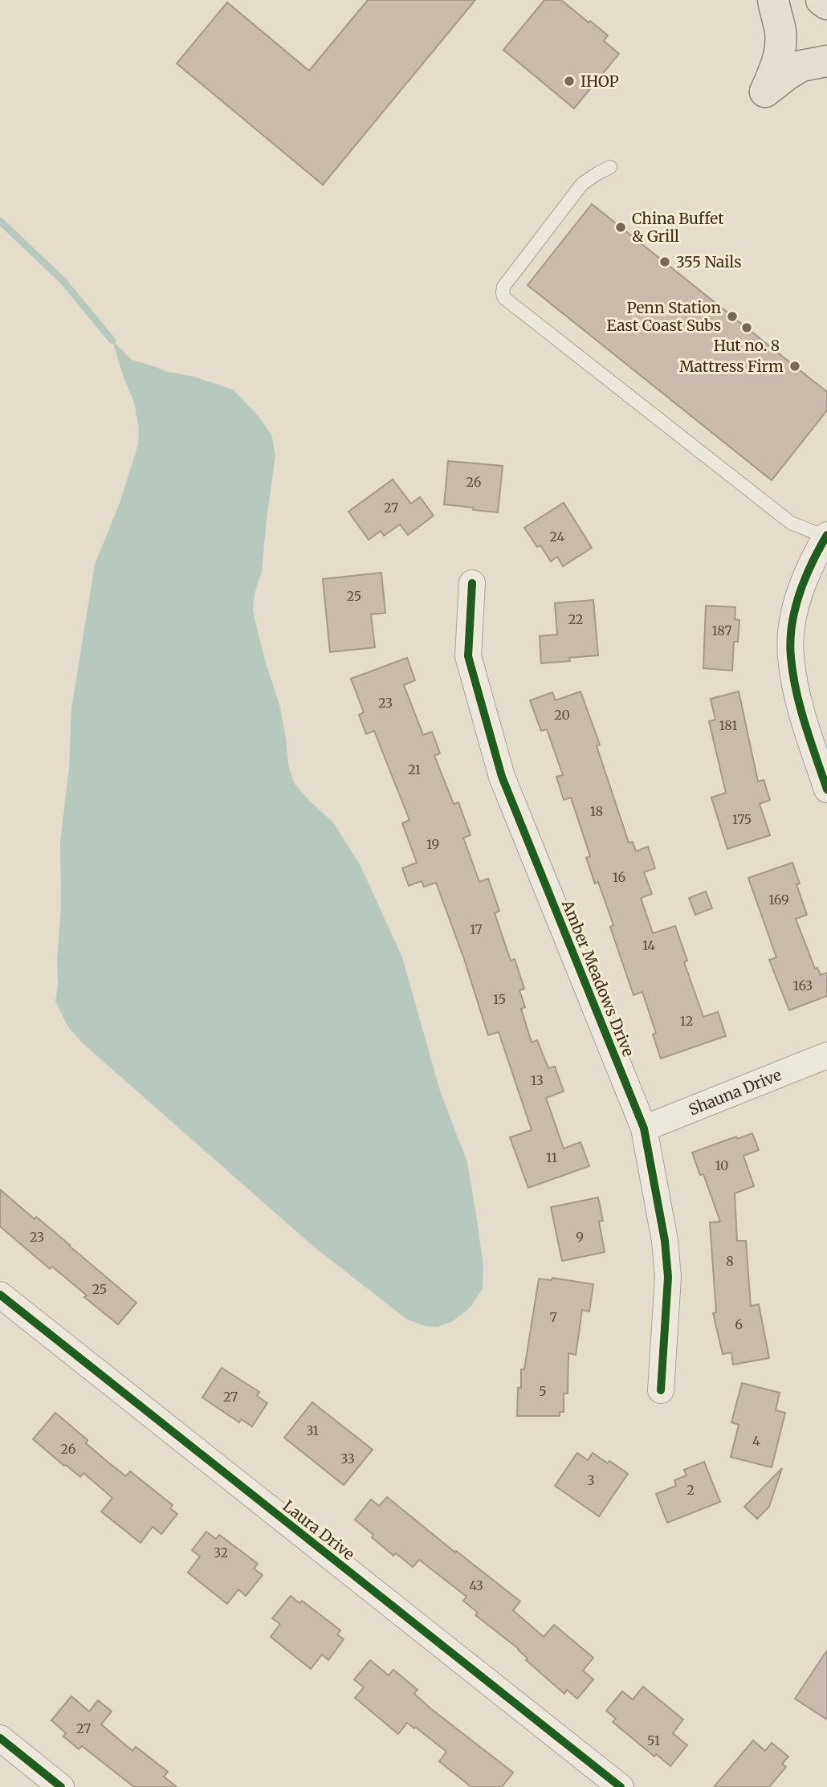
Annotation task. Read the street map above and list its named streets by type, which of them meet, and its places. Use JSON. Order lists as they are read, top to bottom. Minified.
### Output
{"streets":{"street":["Amber Meadows Drive","Shauna Drive","Laura Drive"]},"crossings":[["Amber Meadows Drive","Shauna Drive"]],"places":["IHOP","China Buffet & Grill","355 Nails","Penn Station East Coast Subs","Hut no. 8","Mattress Firm"],"house_numbers":["26","27","24","25","22","187","23","20","181","21","18","175","19","16","169","17","14","163","15","12","13","11","10","23","9","8","25","7","6","5","27","31","4","26","33","3","2","32","43","27","51"]}
